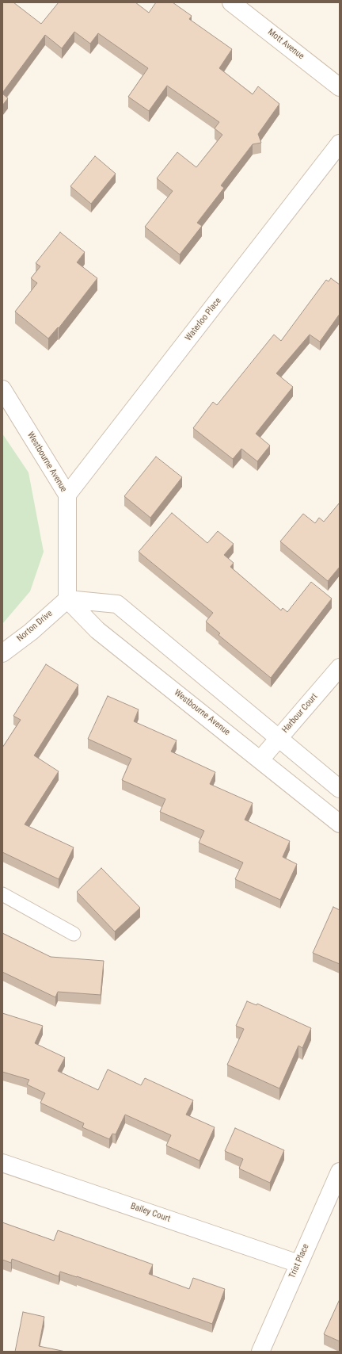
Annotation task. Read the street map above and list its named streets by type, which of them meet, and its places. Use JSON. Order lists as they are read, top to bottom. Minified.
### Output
{"streets":{"street":["Mott Avenue","Waterloo Place","Westbourne Avenue","Norton Drive","Harbour Court","Bailey Court","Trist Place"]},"crossings":[["Waterloo Place","Westbourne Avenue"],["Westbourne Avenue","Norton Drive"],["Westbourne Avenue","Harbour Court"],["Bailey Court","Trist Place"]]}
